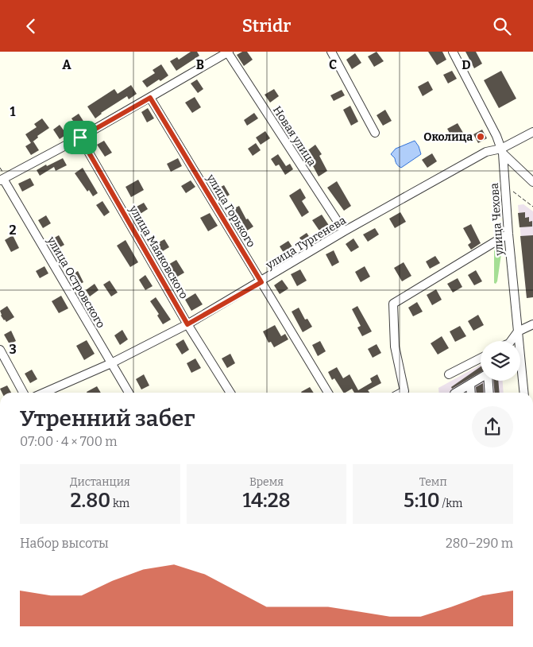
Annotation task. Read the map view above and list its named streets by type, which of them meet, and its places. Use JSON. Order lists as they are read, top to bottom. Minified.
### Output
{"streets":{"street":["Новая улица","улица Горького","улица Чехова","улица Тургенева","улица Маяковского","улица Островского"]},"crossings":[["Новая улица","улица Тургенева"],["улица Горького","улица Тургенева"],["улица Чехова","улица Тургенева"],["улица Тургенева","улица Маяковского"],["улица Тургенева","улица Островского"]],"places":["Околица"],"page":{"header":"Stridr","heading":["Утренний забег","07:00 · 4 × 700 m"],"stats":[["Дистанция","2.80 km"],["Время","14:28"],["Темп","5:10 /km"]],"chart":["Набор высоты","280–290 m"]},"grid":{"columns":["A","B","C","D"],"rows":["1","2","3"]}}
